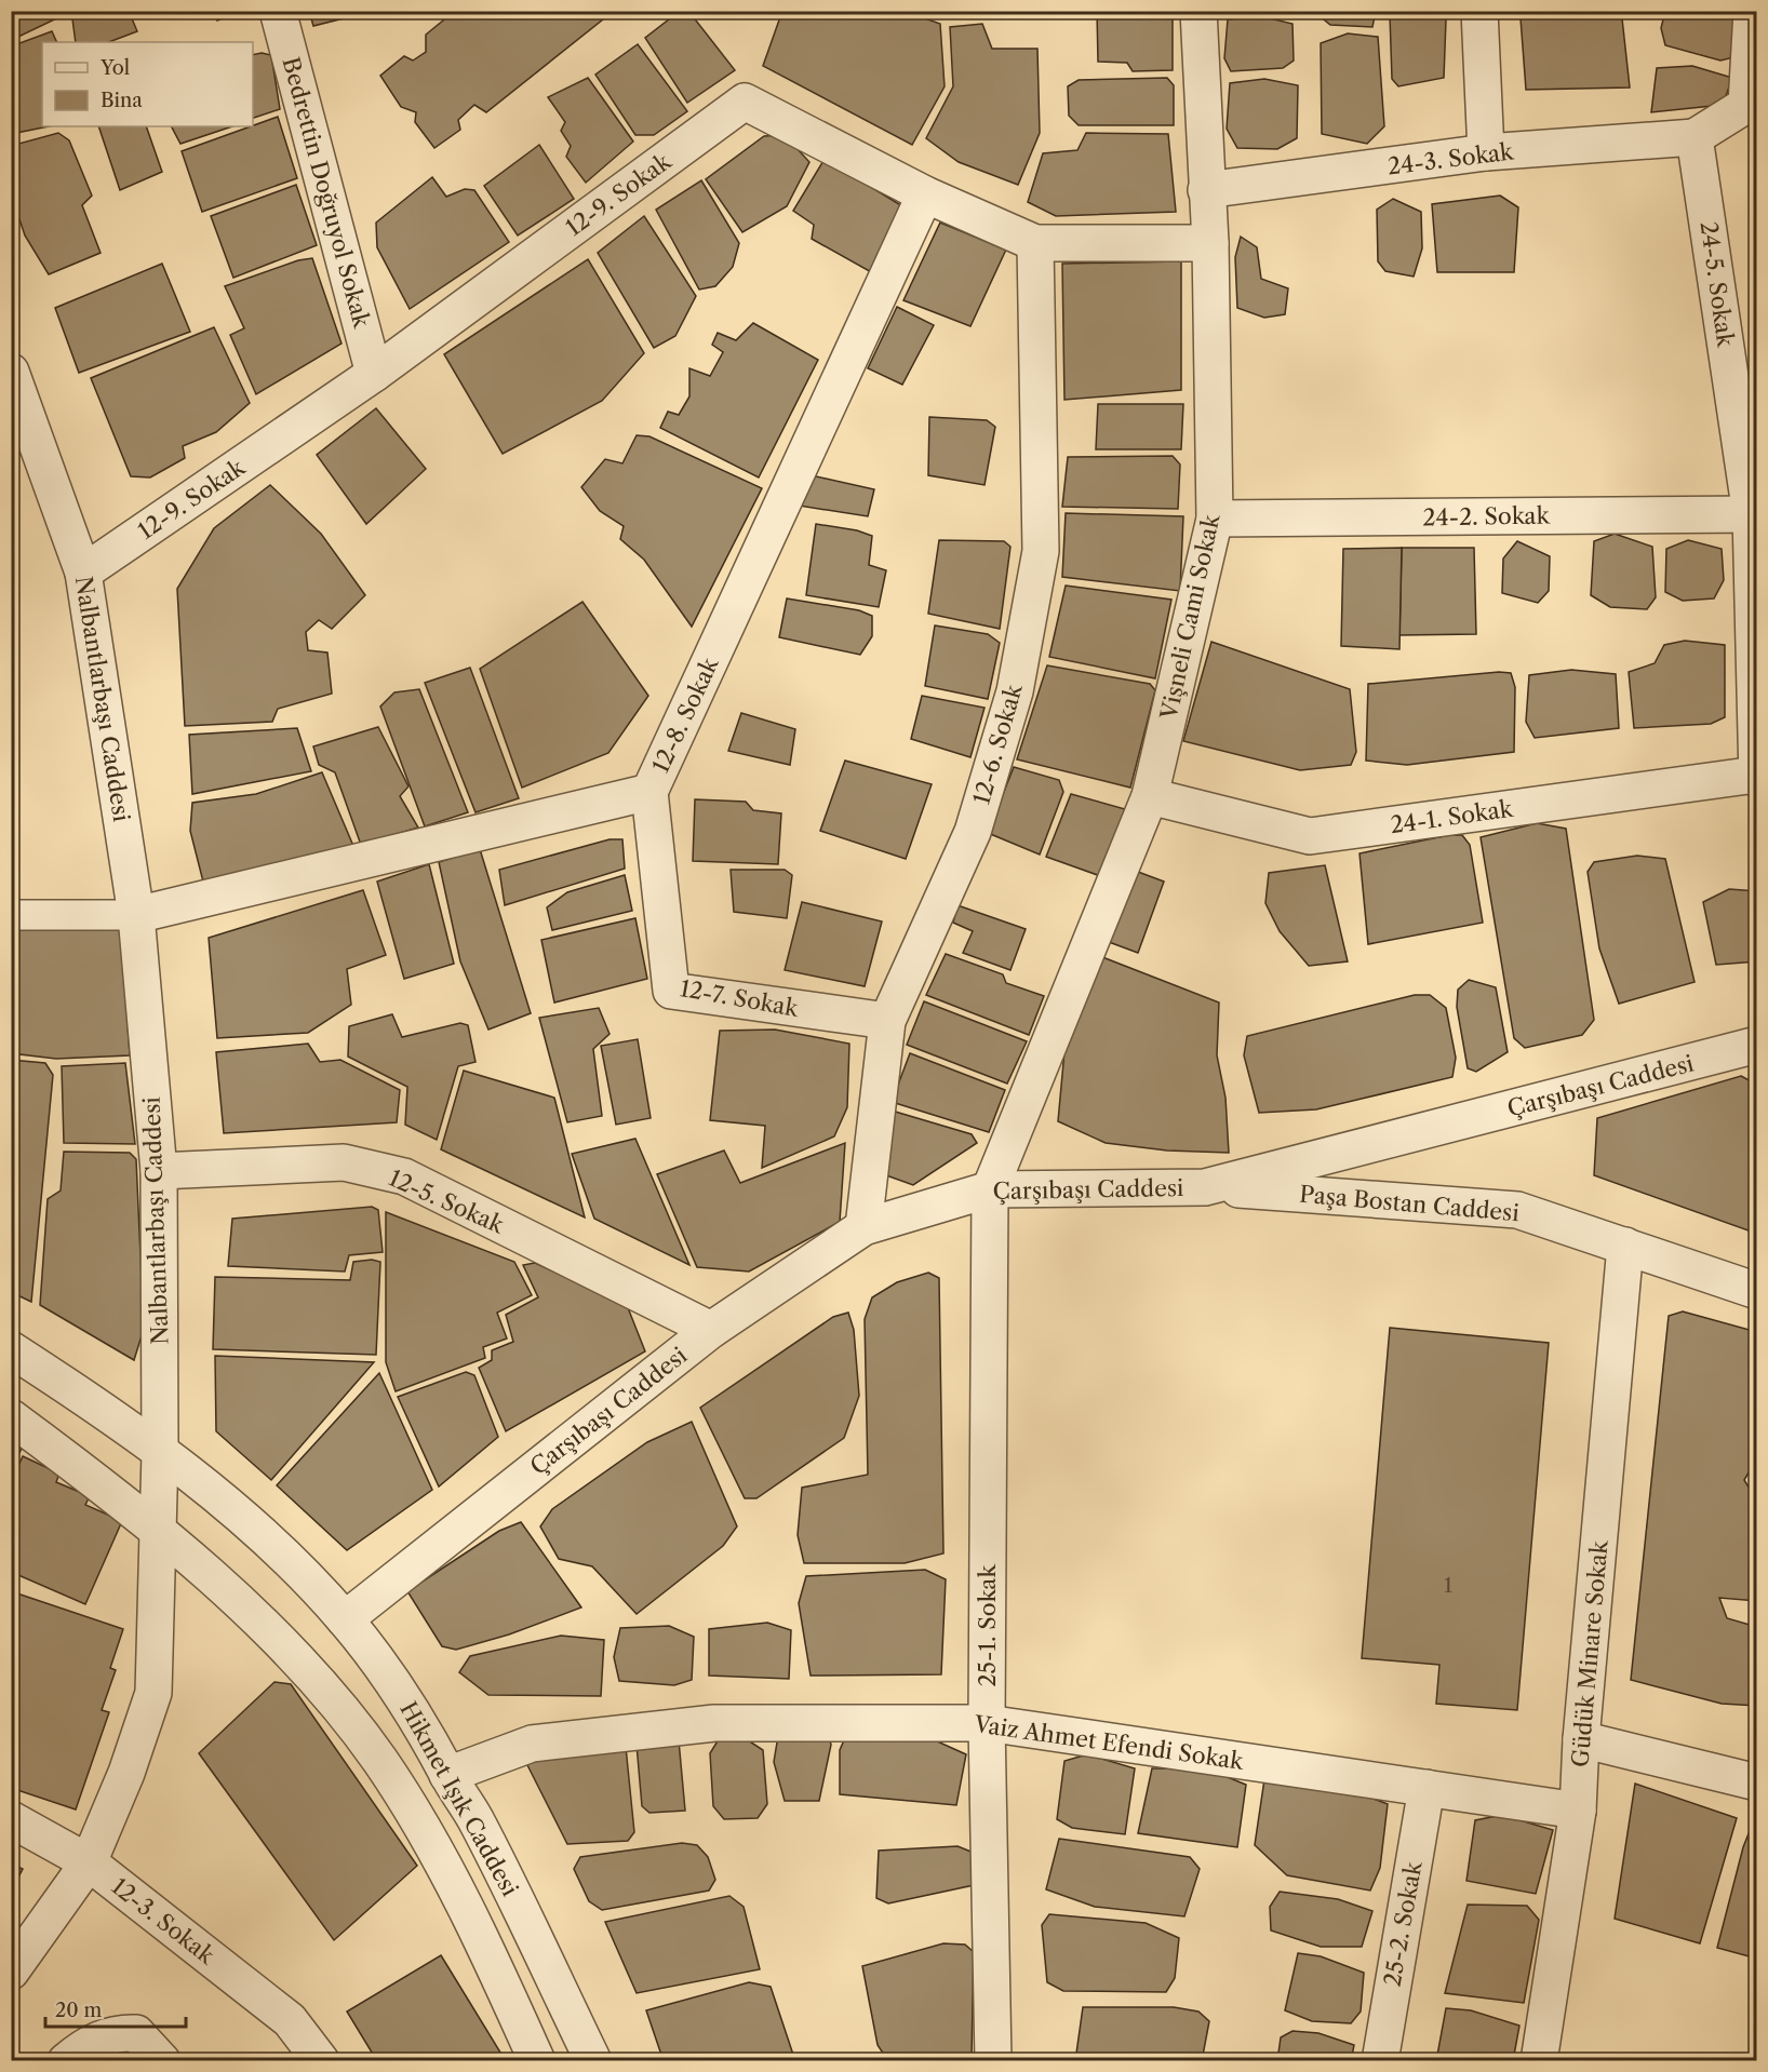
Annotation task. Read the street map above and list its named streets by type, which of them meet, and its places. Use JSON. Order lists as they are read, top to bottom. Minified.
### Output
{"streets":{"street":["24-3. Sokak","Bedrettin Doğruyol Sokak","12-9. Sokak","24-5. Sokak","24-2. Sokak","Vişneli Cami Sokak","Nalbantlarbaşı Caddesi","12-8. Sokak","12-6. Sokak","24-1. Sokak","12-7. Sokak","Çarşıbaşı Caddesi","12-5. Sokak","Paşa Bostan Caddesi","25-1. Sokak","Güdük Minare Sokak","Vaiz Ahmet Efendi Sokak","Hikmet Işık Caddesi","12-3. Sokak","25-2. Sokak"]},"crossings":[["24-3. Sokak","24-5. Sokak"],["24-3. Sokak","Vişneli Cami Sokak"],["Bedrettin Doğruyol Sokak","12-9. Sokak"],["12-9. Sokak","Vişneli Cami Sokak"],["12-9. Sokak","Nalbantlarbaşı Caddesi"],["12-9. Sokak","12-8. Sokak"],["12-9. Sokak","12-6. Sokak"],["24-5. Sokak","24-2. Sokak"],["24-5. Sokak","24-1. Sokak"],["24-2. Sokak","Vişneli Cami Sokak"],["Vişneli Cami Sokak","24-1. Sokak"],["Vişneli Cami Sokak","Çarşıbaşı Caddesi"],["Vişneli Cami Sokak","25-1. Sokak"],["Nalbantlarbaşı Caddesi","12-8. Sokak"],["Nalbantlarbaşı Caddesi","12-5. Sokak"],["Nalbantlarbaşı Caddesi","Hikmet Işık Caddesi"],["Nalbantlarbaşı Caddesi","12-3. Sokak"],["12-8. Sokak","12-7. Sokak"],["12-6. Sokak","12-7. Sokak"],["12-6. Sokak","Çarşıbaşı Caddesi"],["Çarşıbaşı Caddesi","12-5. Sokak"],["Çarşıbaşı Caddesi","Paşa Bostan Caddesi"],["Çarşıbaşı Caddesi","25-1. Sokak"],["Çarşıbaşı Caddesi","Hikmet Işık Caddesi"],["Paşa Bostan Caddesi","Güdük Minare Sokak"],["25-1. Sokak","Vaiz Ahmet Efendi Sokak"],["Güdük Minare Sokak","Vaiz Ahmet Efendi Sokak"],["Vaiz Ahmet Efendi Sokak","Hikmet Işık Caddesi"],["Vaiz Ahmet Efendi Sokak","25-2. Sokak"]],"house_numbers":["1"],"legend":["Yol","Bina"],"scale_bar":"20 m"}
